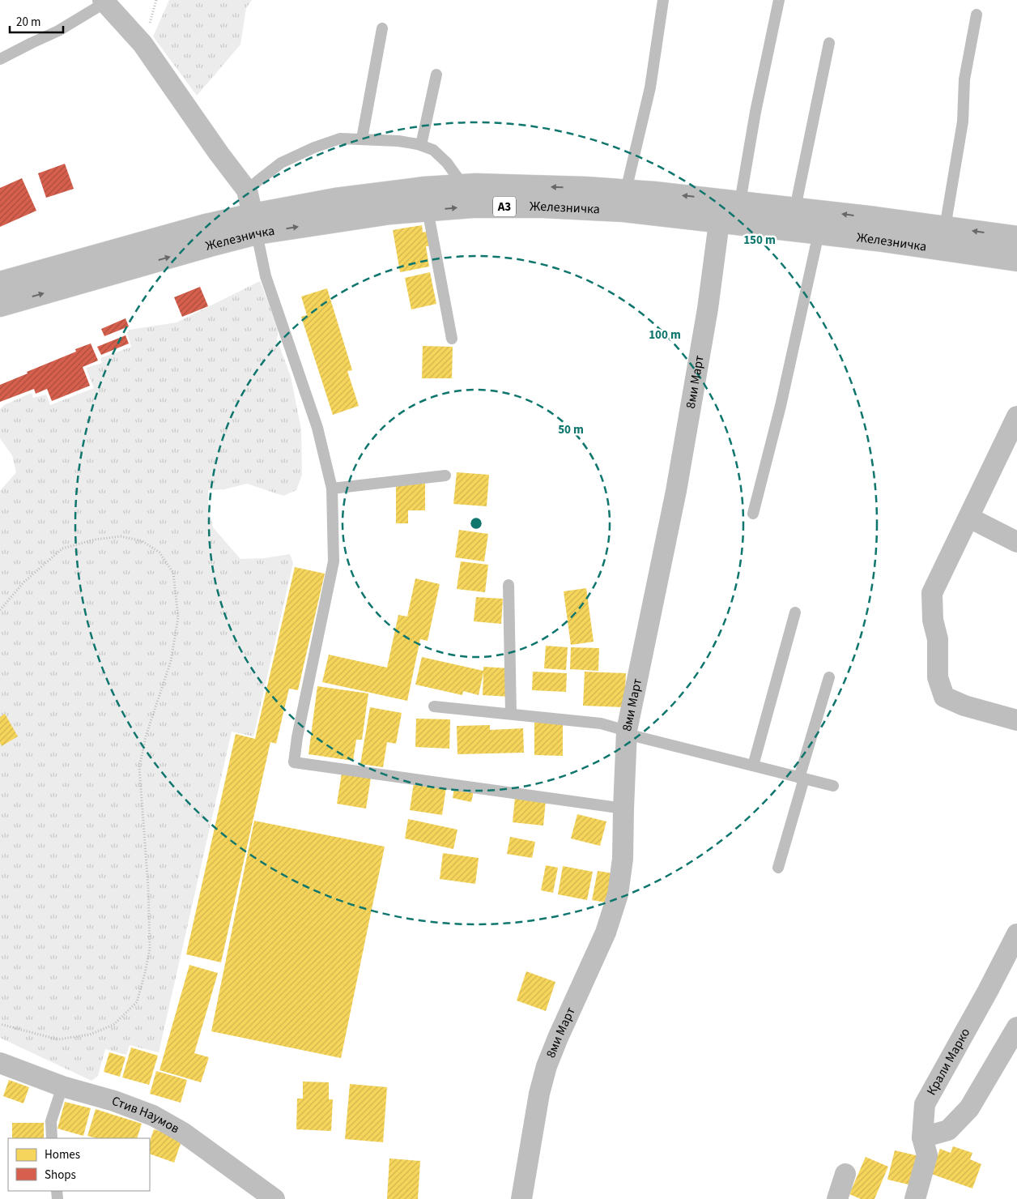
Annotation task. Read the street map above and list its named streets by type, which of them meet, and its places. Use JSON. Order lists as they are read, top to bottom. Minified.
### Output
{"streets":{"main road":["A3","Железничка"],"street":["8ми Март","Крали Марко","Стив Наумов"]},"crossings":[["Железничка","8ми Март"]],"legend":["Homes","Shops"],"scale_bar":"20 m","rings":["150 m","100 m","50 m"]}
